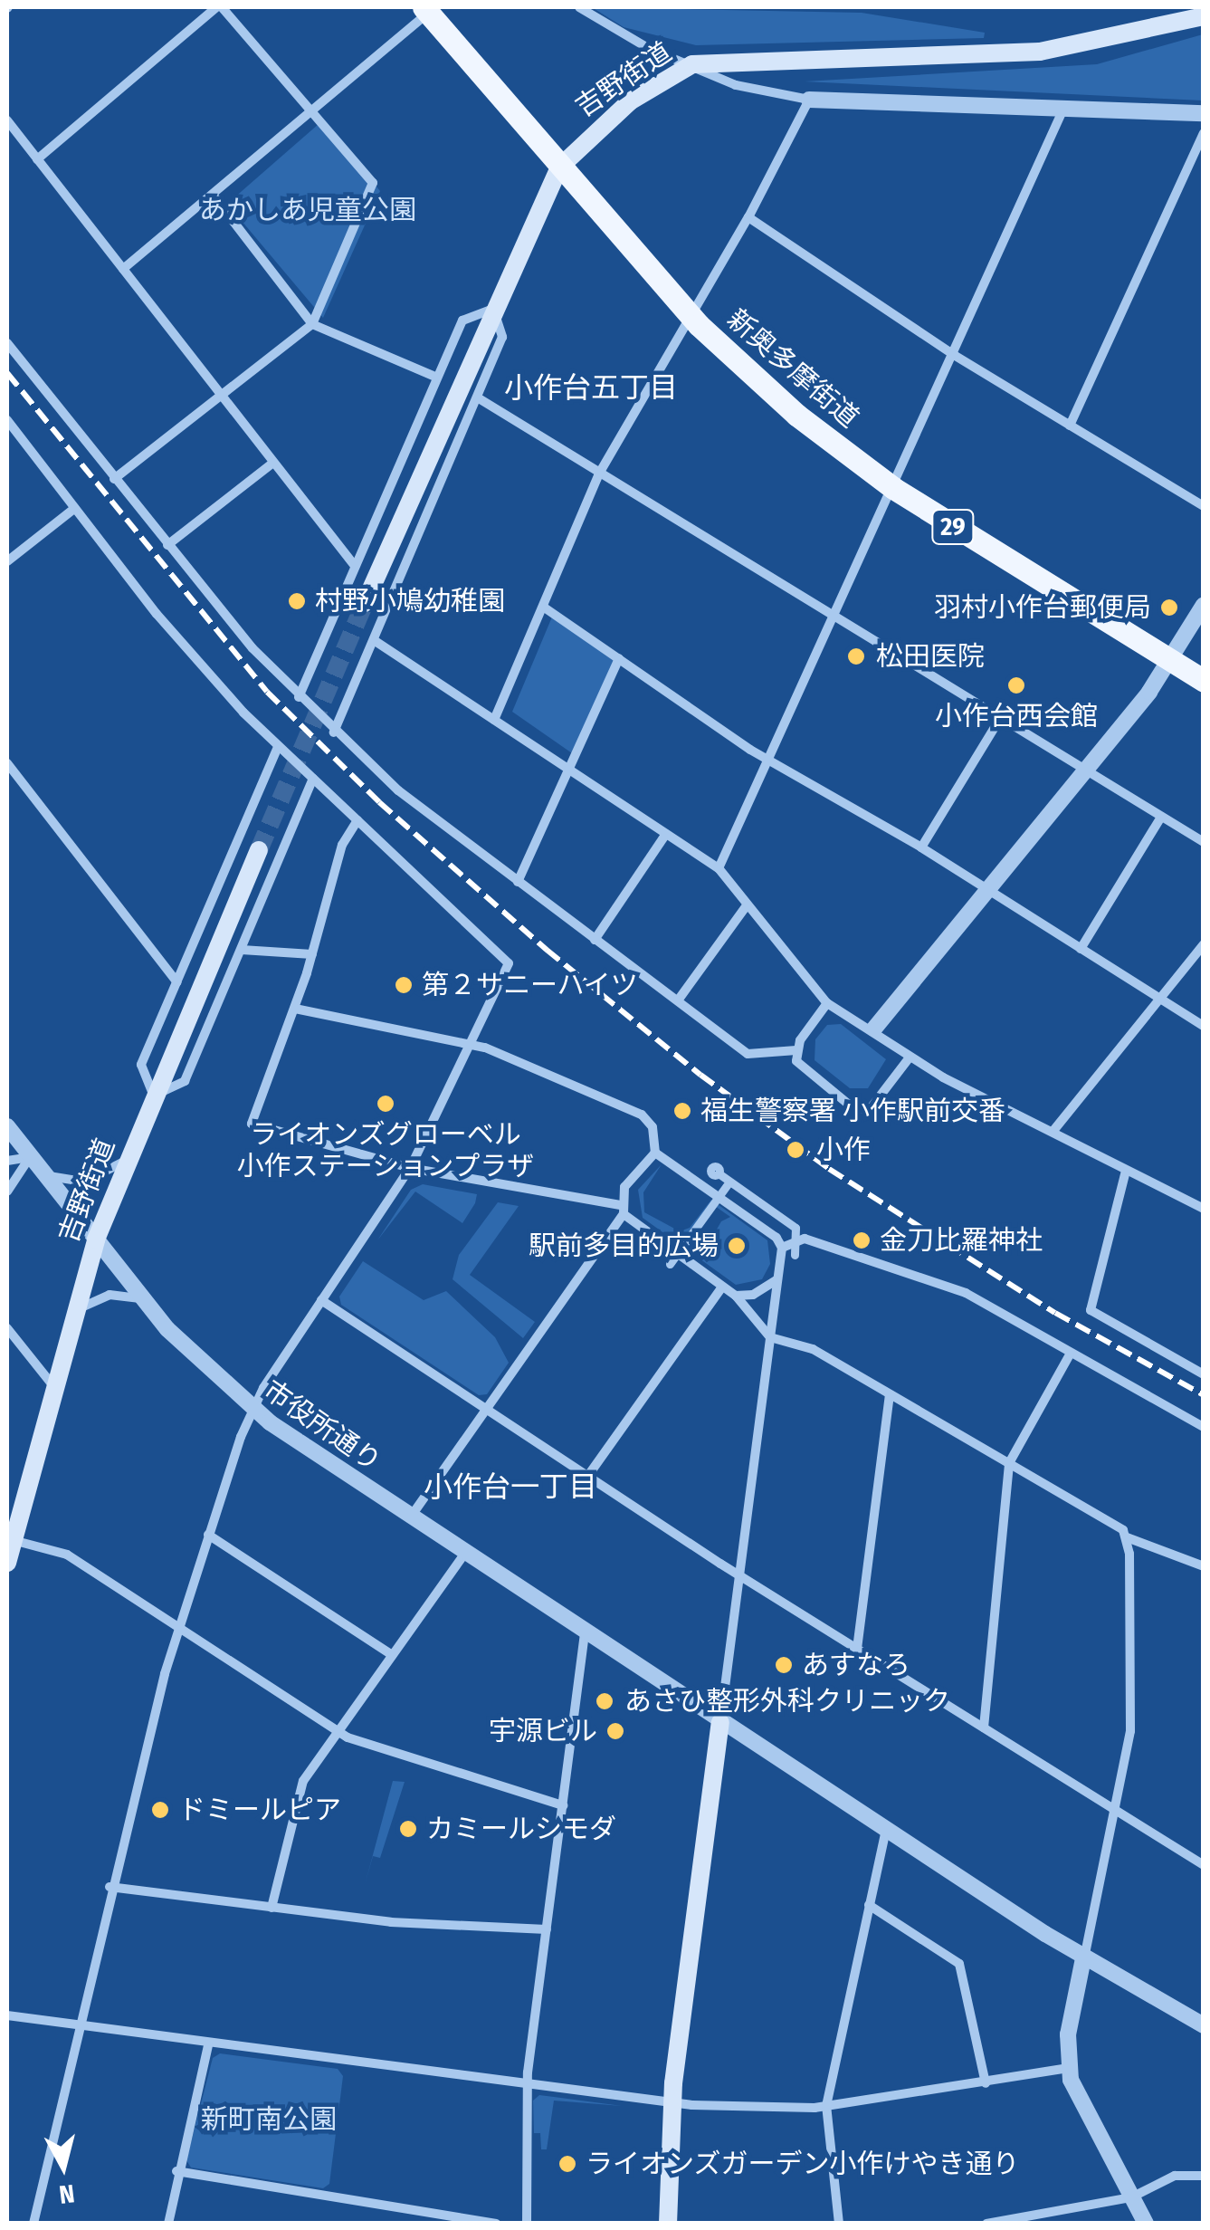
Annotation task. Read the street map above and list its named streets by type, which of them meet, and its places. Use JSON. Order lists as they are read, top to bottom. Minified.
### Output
{"streets":{"main road":["吉野街道","新奥多摩街道","29"],"street":["市役所通り"]},"crossings":[["吉野街道","新奥多摩街道"],["吉野街道","市役所通り"]],"districts":["小作台五丁目","小作台一丁目"],"parks":["あかしあ児童公園","新町南公園"],"places":["村野小鳩幼稚園","羽村小作台郵便局","松田医院","小作台西会館","第２サニーハイツ","ライオンズグローベル 小作ステーションプラザ","福生警察署 小作駅前交番","小作","金刀比羅神社","駅前多目的広場","あすなろ","あさひ整形外科クリニック","宇源ビル","ドミールピア","カミールシモダ","ライオンズガーデン小作けやき通り"],"north":"bottom"}
